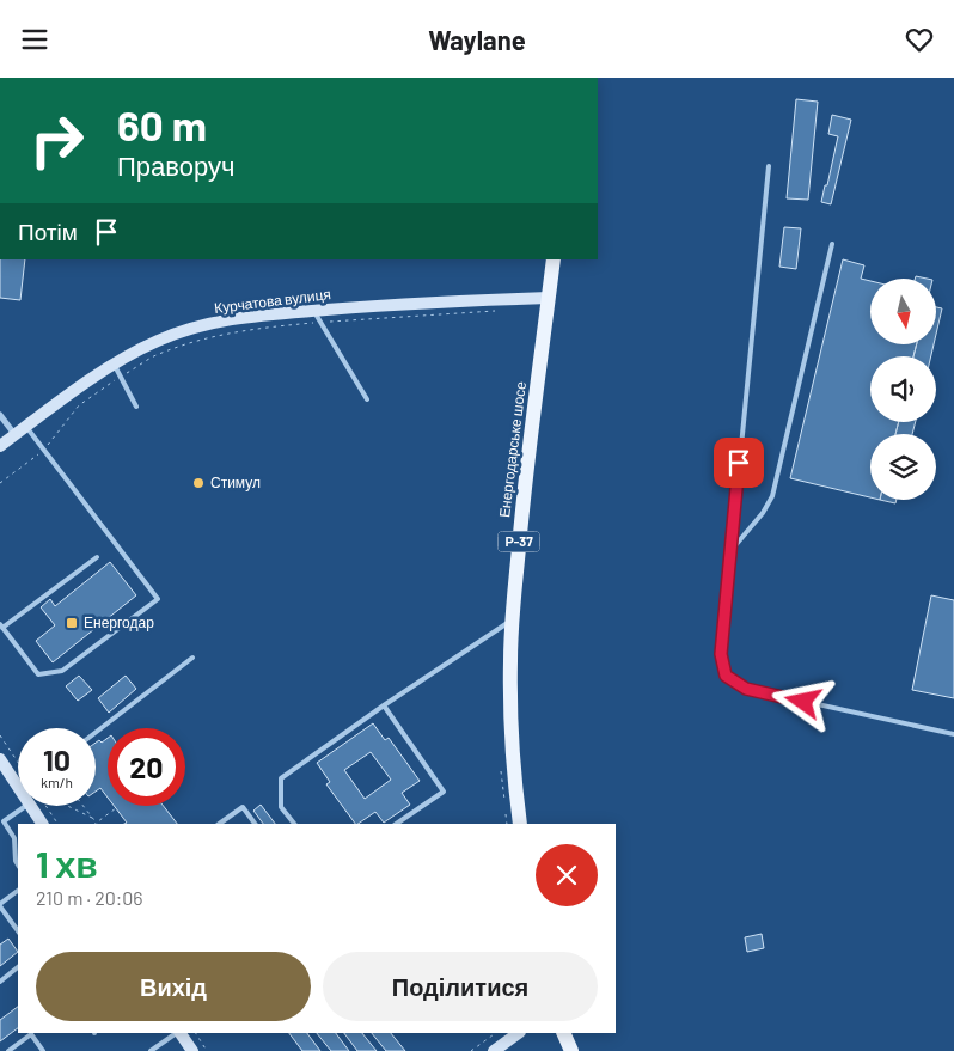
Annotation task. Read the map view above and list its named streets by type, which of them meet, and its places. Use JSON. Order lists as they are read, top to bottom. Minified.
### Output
{"streets":{"main road":["Енергодарське шосе","Р-37"],"street":["Курчатова вулиця"]},"crossings":[["Курчатова вулиця","Енергодарське шосе"]],"places":{"other":["Стимул"],"transit":["Енергодар"]},"north":"bottom","page":{"header":"Waylane","turn":["60 m","Праворуч"],"then":"Потім","speed":"10 km/h","limit":"20","heading":["1 хв","210 m · 20:06"],"buttons":["Вихід","Поділитися"]}}
